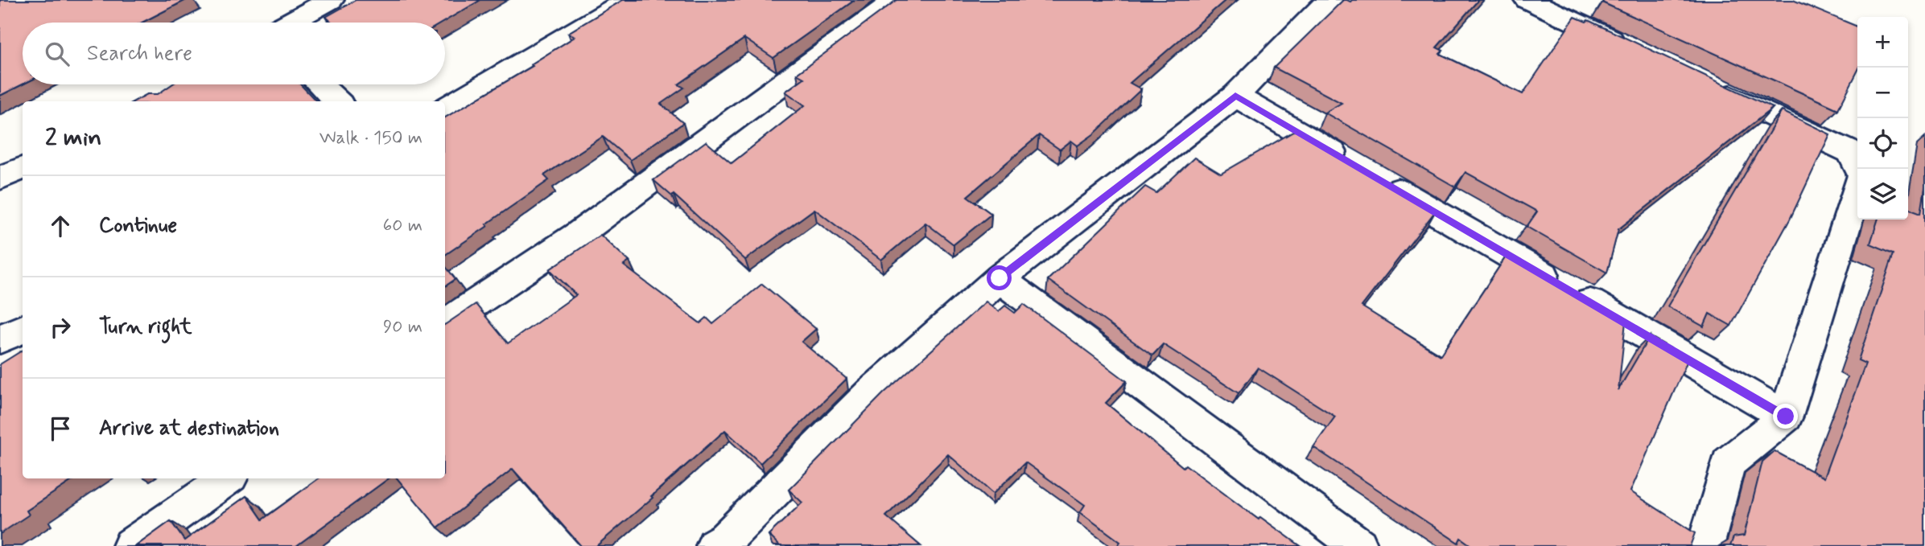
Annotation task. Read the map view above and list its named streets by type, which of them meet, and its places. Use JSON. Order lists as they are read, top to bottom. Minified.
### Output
{"page":{"map_buttons":["+","−"],"search":"Search here","heading":["2 min","Walk · 150 m"],"list":[["Continue","60 m"],["Turn right","90 m"],"Arrive at destination"]}}
